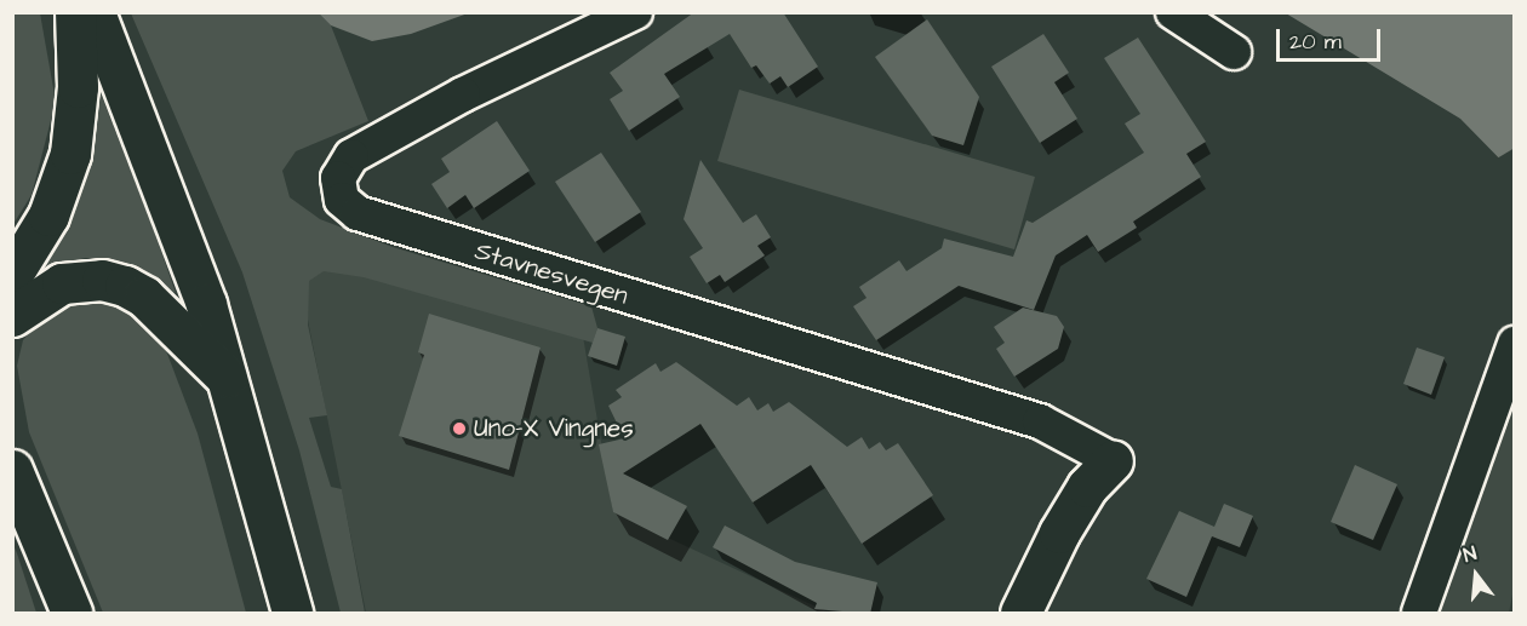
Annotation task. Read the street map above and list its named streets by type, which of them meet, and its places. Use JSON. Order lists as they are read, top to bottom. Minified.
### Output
{"streets":{"street":["Stavnesvegen"]},"places":["Uno-X Vingnes"],"scale_bar":"20 m","north":"top"}
